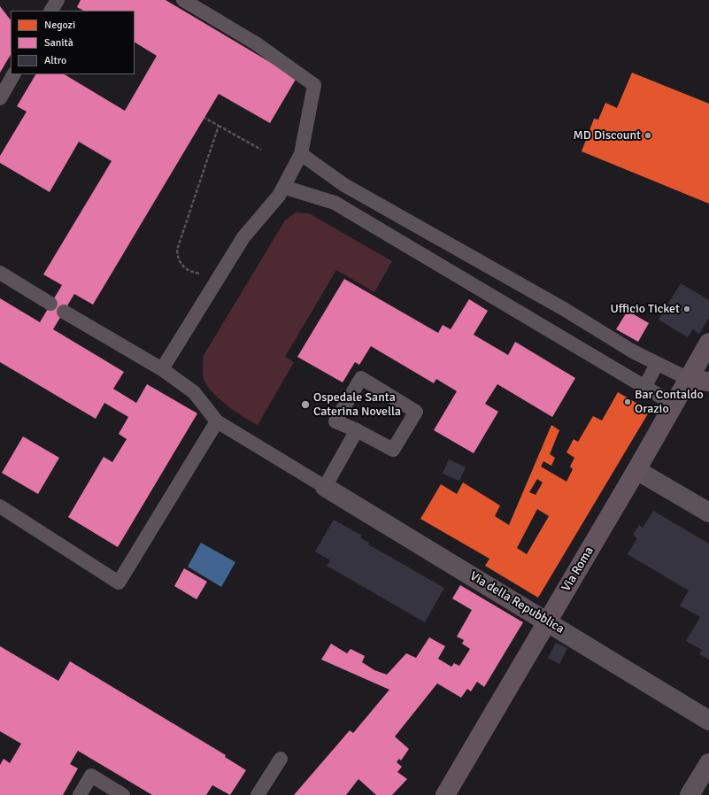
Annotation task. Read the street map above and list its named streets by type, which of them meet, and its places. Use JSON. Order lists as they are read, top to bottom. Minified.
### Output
{"streets":{"main road":["Via Roma"],"street":["Via della Repubblica"]},"crossings":[["Via Roma","Via della Repubblica"]],"places":["MD Discount","Ufficio Ticket","Bar Contaldo Orazio","Ospedale Santa Caterina Novella"],"legend":["Negozi","Sanità","Altro"]}
